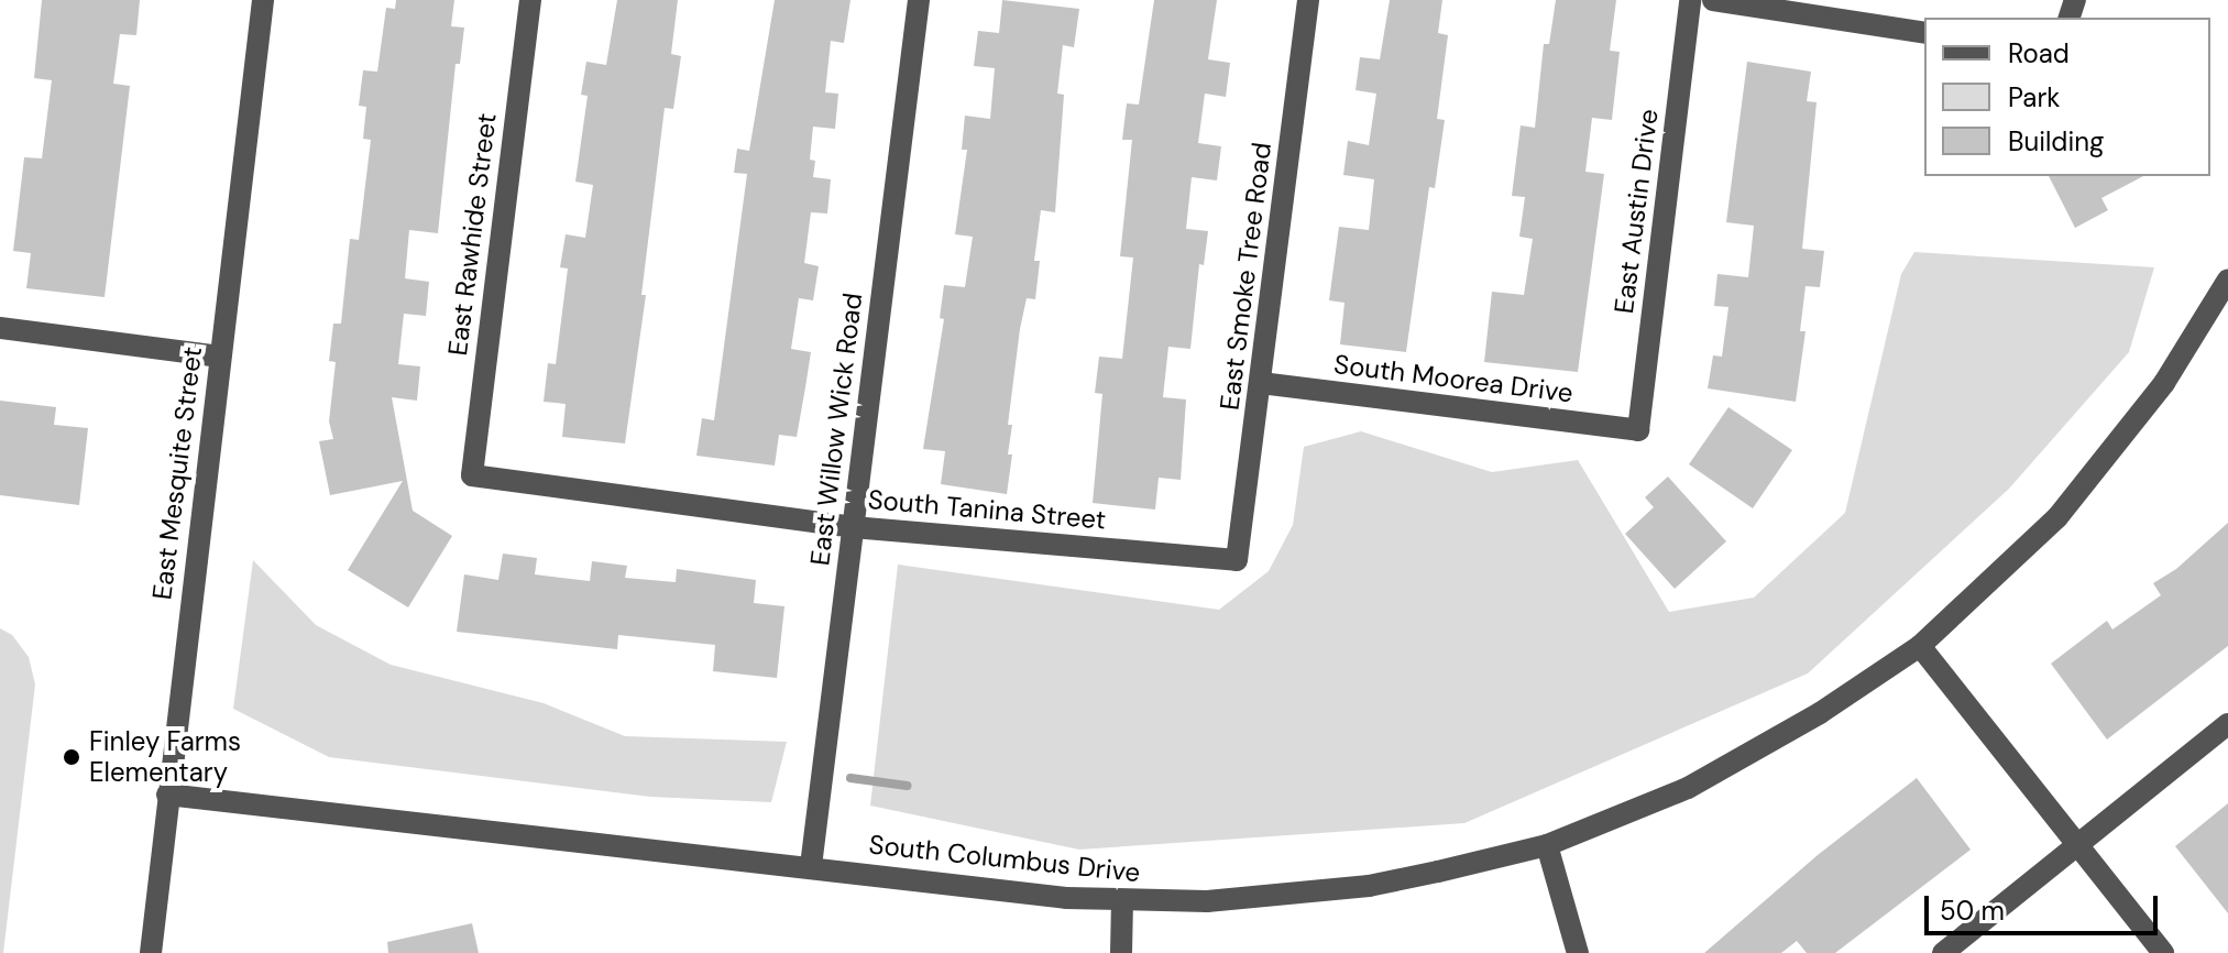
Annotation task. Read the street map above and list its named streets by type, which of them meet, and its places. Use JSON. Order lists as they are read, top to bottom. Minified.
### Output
{"streets":{"street":["East Austin Drive","East Rawhide Street","East Smoke Tree Road","South Moorea Drive","East Willow Wick Road","East Mesquite Street","South Tanina Street","South Columbus Drive"]},"crossings":[["East Austin Drive","South Moorea Drive"],["East Rawhide Street","South Tanina Street"],["East Smoke Tree Road","South Moorea Drive"],["East Smoke Tree Road","South Tanina Street"],["East Willow Wick Road","South Tanina Street"],["East Willow Wick Road","South Columbus Drive"],["East Mesquite Street","South Columbus Drive"]],"places":["Finley Farms Elementary"],"legend":["Road","Park","Building"],"scale_bar":"50 m"}
